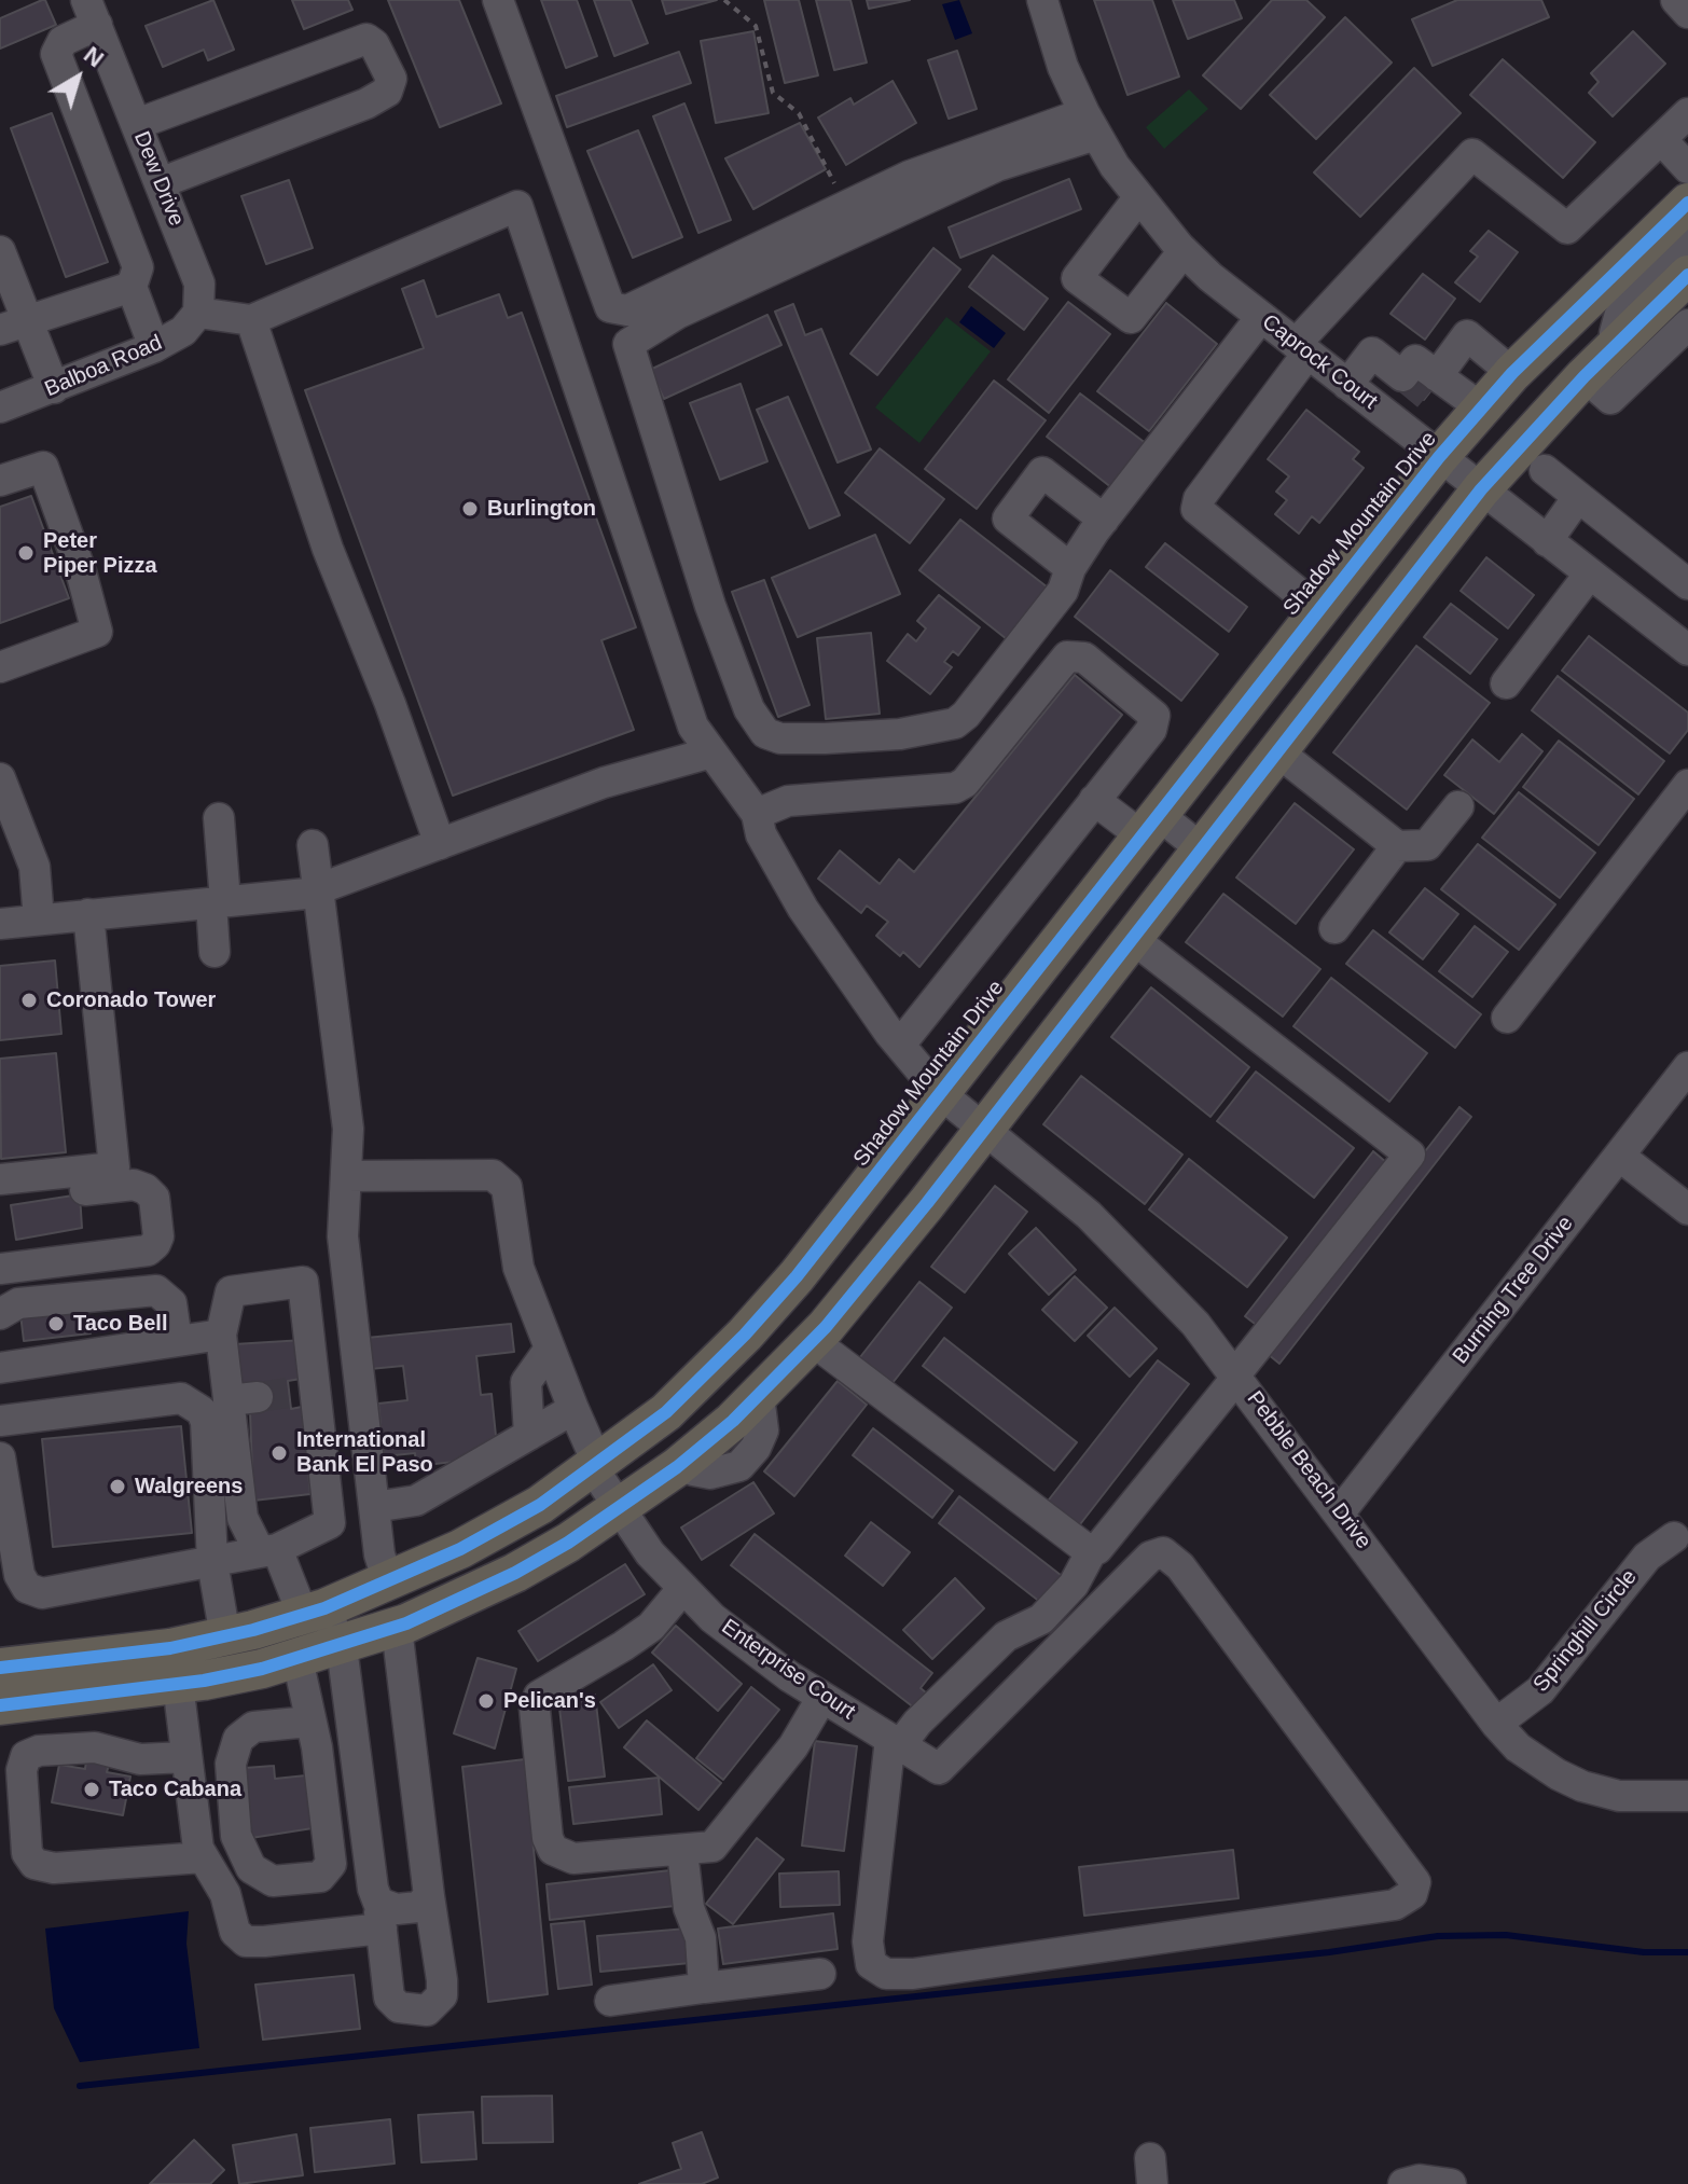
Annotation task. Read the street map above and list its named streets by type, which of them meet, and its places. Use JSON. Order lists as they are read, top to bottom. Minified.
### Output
{"streets":{"main road":["Shadow Mountain Drive"],"street":["Dew Drive","Caprock Court","Balboa Road","Burning Tree Drive","Pebble Beach Drive","Springhill Circle","Enterprise Court"]},"crossings":[["Dew Drive","Balboa Road"],["Caprock Court","Shadow Mountain Drive"],["Shadow Mountain Drive","Pebble Beach Drive"],["Shadow Mountain Drive","Enterprise Court"],["Burning Tree Drive","Pebble Beach Drive"],["Pebble Beach Drive","Springhill Circle"]],"places":["Burlington","Peter Piper Pizza","Coronado Tower","Taco Bell","International Bank El Paso","Walgreens","Pelican's","Taco Cabana"],"north":"top right"}
